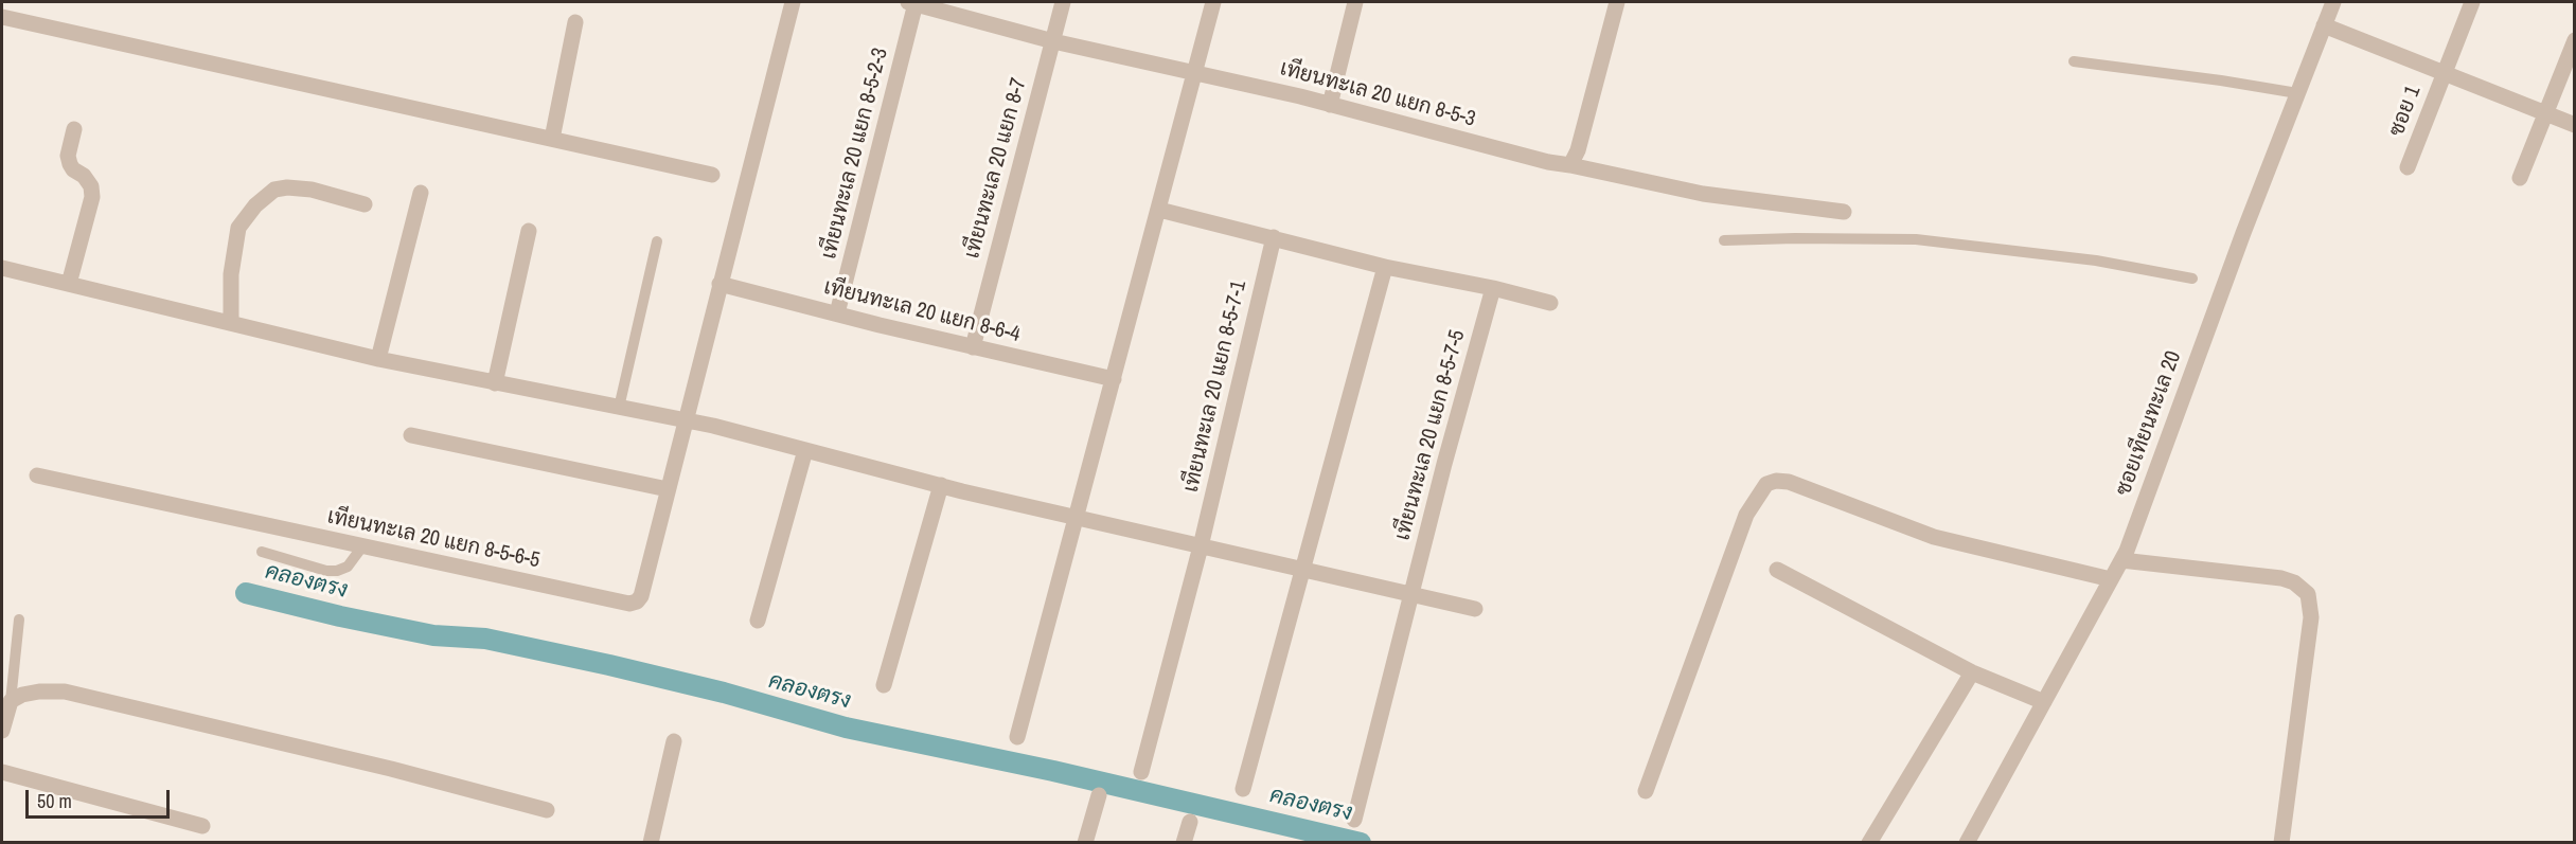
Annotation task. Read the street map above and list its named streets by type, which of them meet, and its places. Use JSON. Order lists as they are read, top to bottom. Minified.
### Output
{"streets":{"street":["เทียนทะเล 20 แยก 8-5-3","ซอย 1","เทียนทะเล 20 แยก 8-5-2-3","เทียนทะเล 20 แยก 8-7","เทียนทะเล 20 แยก 8-6-4","เทียนทะเล 20 แยก 8-5-7-1","ซอยเทียนทะเล 20","เทียนทะเล 20 แยก 8-5-7-5","เทียนทะเล 20 แยก 8-5-6-5"]},"crossings":[["เทียนทะเล 20 แยก 8-5-3","เทียนทะเล 20 แยก 8-5-2-3"],["เทียนทะเล 20 แยก 8-5-3","เทียนทะเล 20 แยก 8-7"],["เทียนทะเล 20 แยก 8-5-2-3","เทียนทะเล 20 แยก 8-6-4"],["เทียนทะเล 20 แยก 8-7","เทียนทะเล 20 แยก 8-6-4"],["เทียนทะเล 20 แยก 8-6-4","เทียนทะเล 20 แยก 8-5-6-5"]],"water":["คลองตรง"],"scale_bar":"50 m"}
